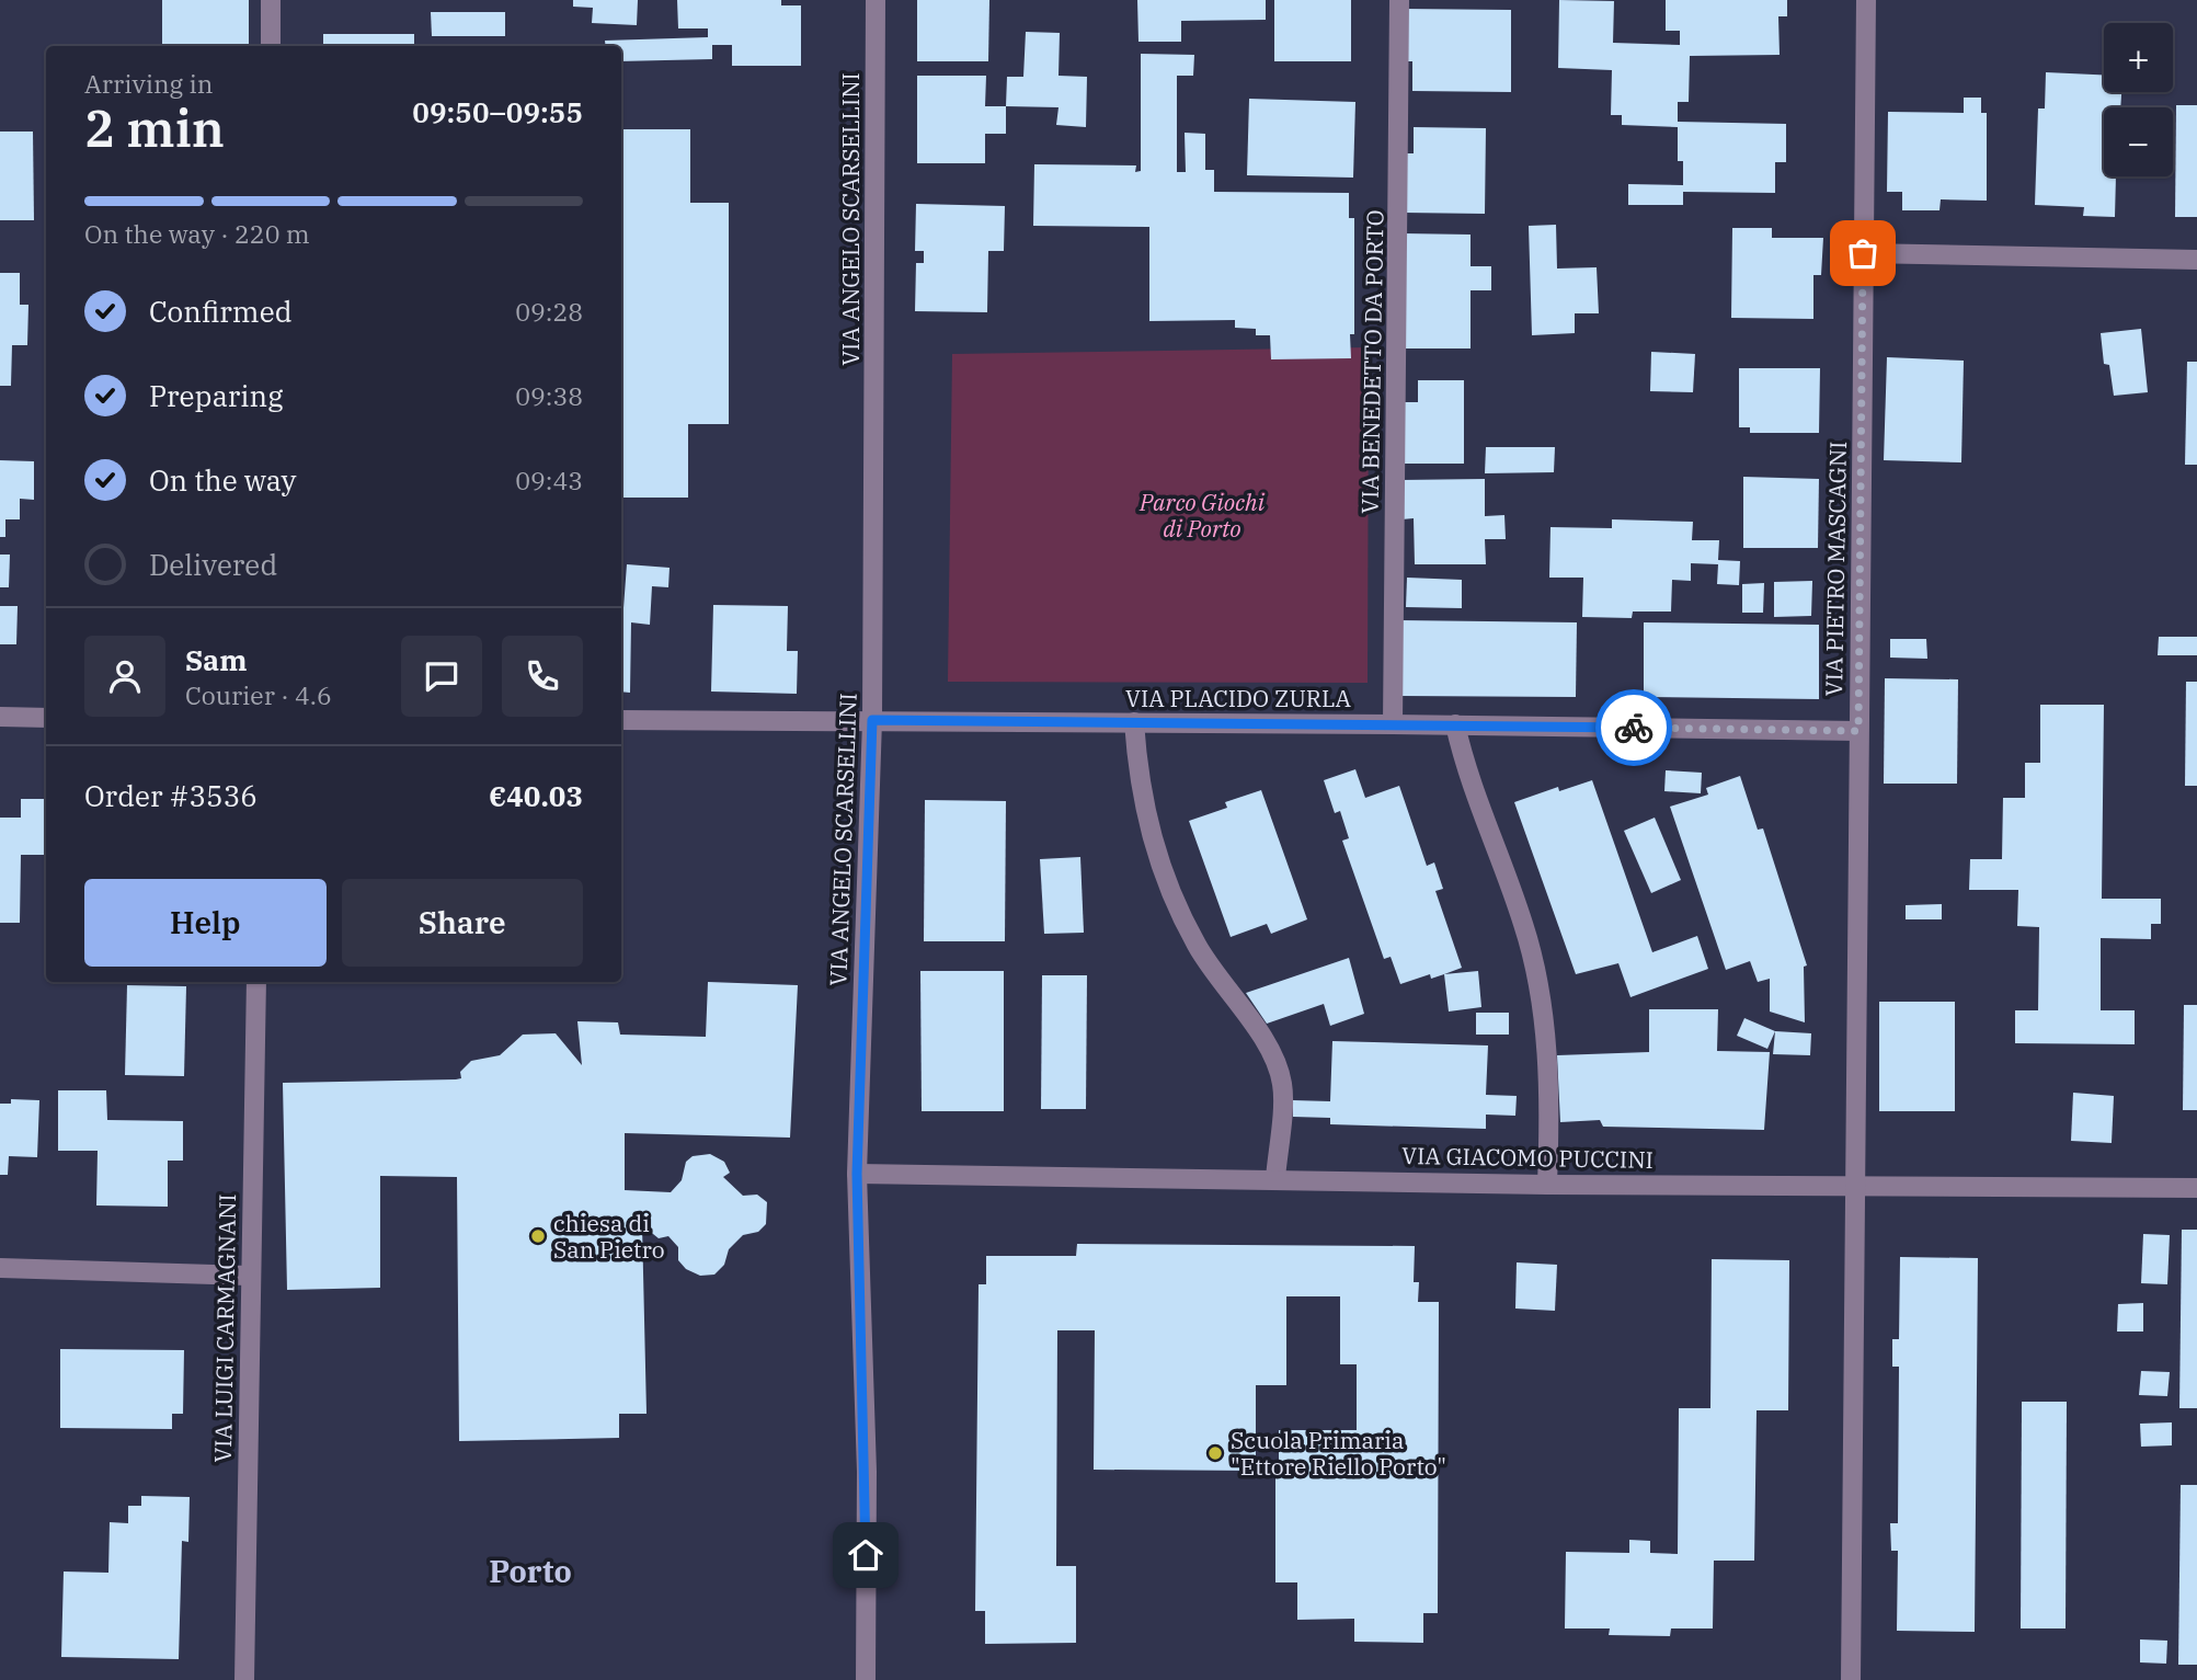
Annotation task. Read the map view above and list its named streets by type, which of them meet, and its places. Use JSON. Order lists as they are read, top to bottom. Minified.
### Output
{"streets":{"street":["VIA ANGELO SCARSELLINI","VIA BENEDETTO DA PORTO","VIA PIETRO MASCAGNI","VIA PLACIDO ZURLA","VIA GIACOMO PUCCINI","VIA LUIGI CARMAGNANI"]},"crossings":[["VIA ANGELO SCARSELLINI","VIA PLACIDO ZURLA"],["VIA ANGELO SCARSELLINI","VIA GIACOMO PUCCINI"],["VIA BENEDETTO DA PORTO","VIA PLACIDO ZURLA"],["VIA PIETRO MASCAGNI","VIA PLACIDO ZURLA"],["VIA PIETRO MASCAGNI","VIA GIACOMO PUCCINI"]],"districts":["Porto"],"parks":["Parco Giochi di Porto"],"places":["chiesa di San Pietro","Scuola Primaria \"Ettore Riello Porto\""],"page":{"map_buttons":["+","−"],"heading":["2 min","Arriving in","09:50–09:55"],"panel":["Sam","Courier · 4.6","Order #3536","€40.03"],"bar":"On the way · 220 m","list":[["Confirmed","09:28"],["Preparing","09:38"],["On the way","09:43"],"Delivered"],"buttons":["Help","Share"]}}
